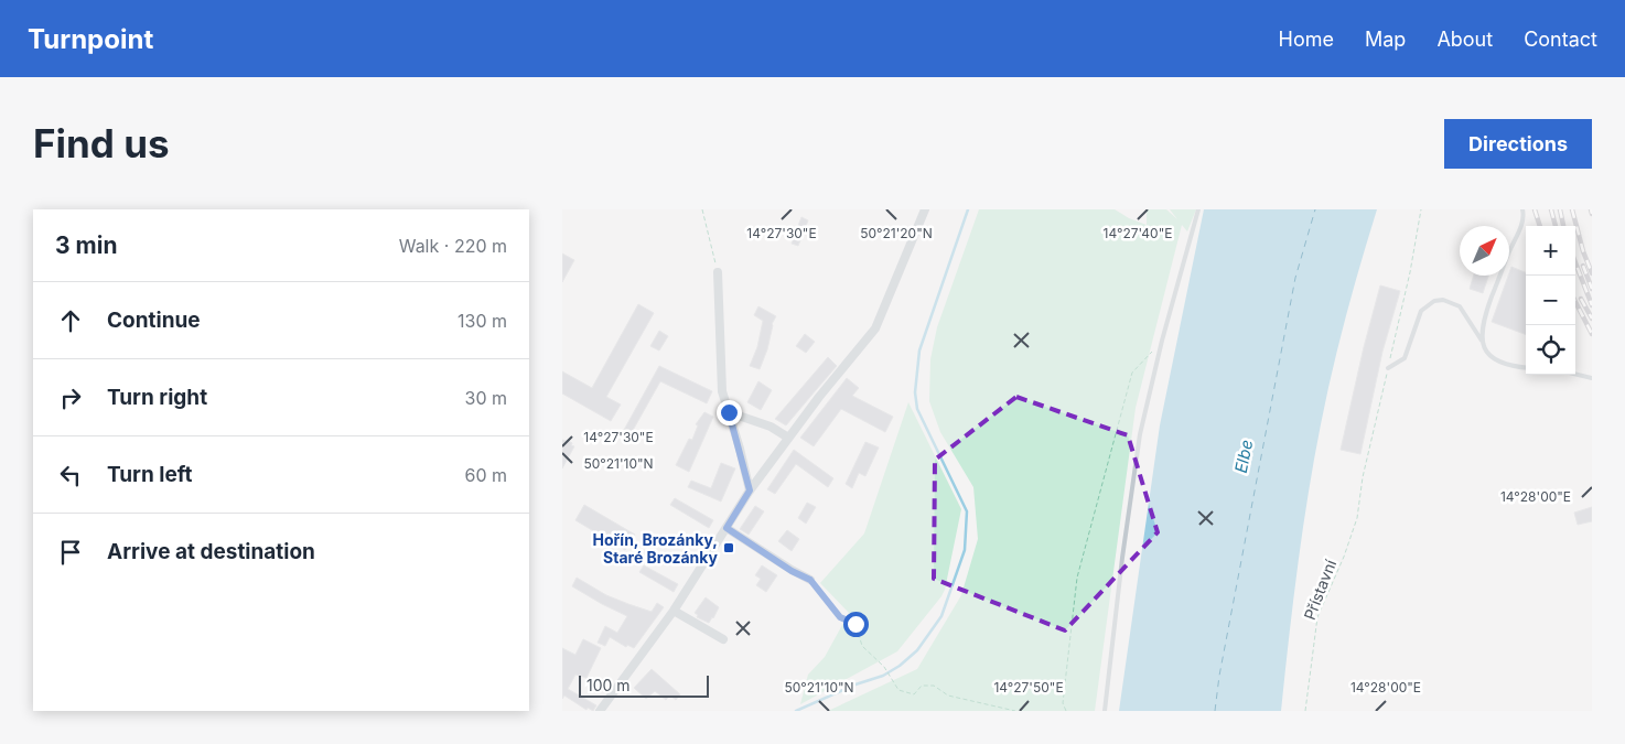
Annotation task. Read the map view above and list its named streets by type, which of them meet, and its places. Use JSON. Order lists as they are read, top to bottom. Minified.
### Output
{"streets":{"path":["Přístavní"]},"water":["Elbe"],"places":{"transit":["Hořín, Brozánky, Staré Brozánky"]},"scale_bar":"100 m","north":"top right","page":{"header":"Turnpoint","nav":["Home","Map","About","Contact"],"buttons":"Directions","title":"Find us","heading":["3 min","Walk · 220 m"],"map_buttons":["+","−"],"list":[["Continue","130 m"],["Turn right","30 m"],["Turn left","60 m"],"Arrive at destination"],"scale":"100 m"},"coordinates":["50°21'20\"N","14°27'30\"E","14°27'40\"E","50°21'10\"N","14°28'00\"E","14°27'50\"E"]}
